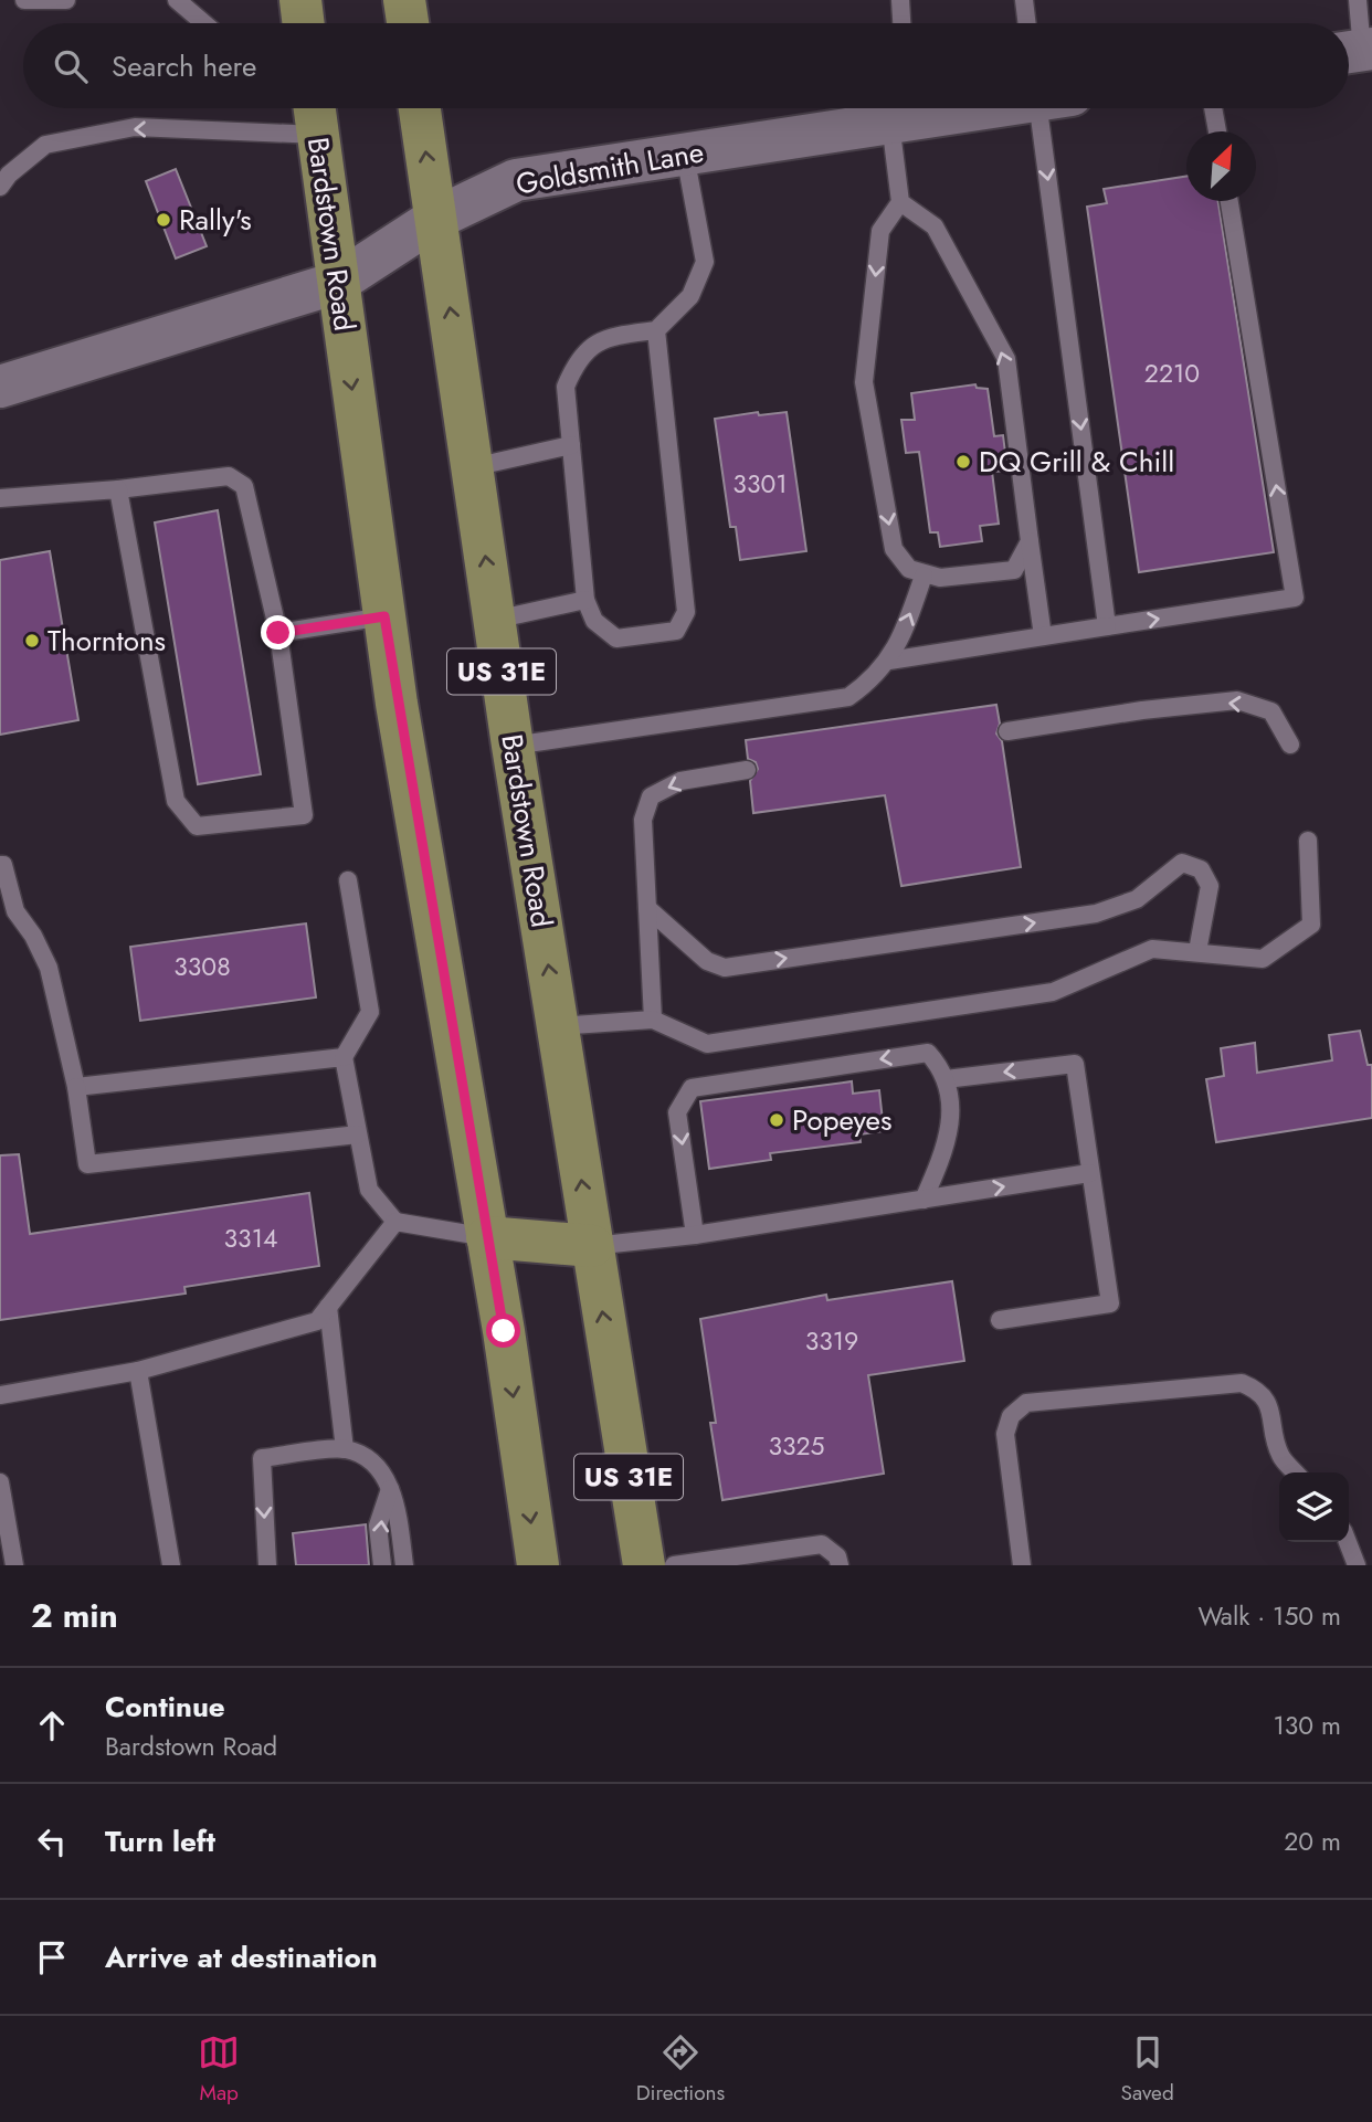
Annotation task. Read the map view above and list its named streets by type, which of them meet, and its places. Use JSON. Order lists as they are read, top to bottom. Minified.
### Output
{"streets":{"main road":["Bardstown Road","US 31E"],"street":["Goldsmith Lane"]},"crossings":[["Goldsmith Lane","Bardstown Road"]],"places":["Rally's","DQ Grill & Chill","Thorntons","Popeyes"],"house_numbers":["2210","3301","3308","3314","3319","3325"],"north":"top right","page":{"search":"Search here","heading":["2 min","Walk · 150 m"],"list":[["Continue","Bardstown Road","130 m"],["Turn left","20 m"],"Arrive at destination"],"nav":["Map","Directions","Saved"]}}
